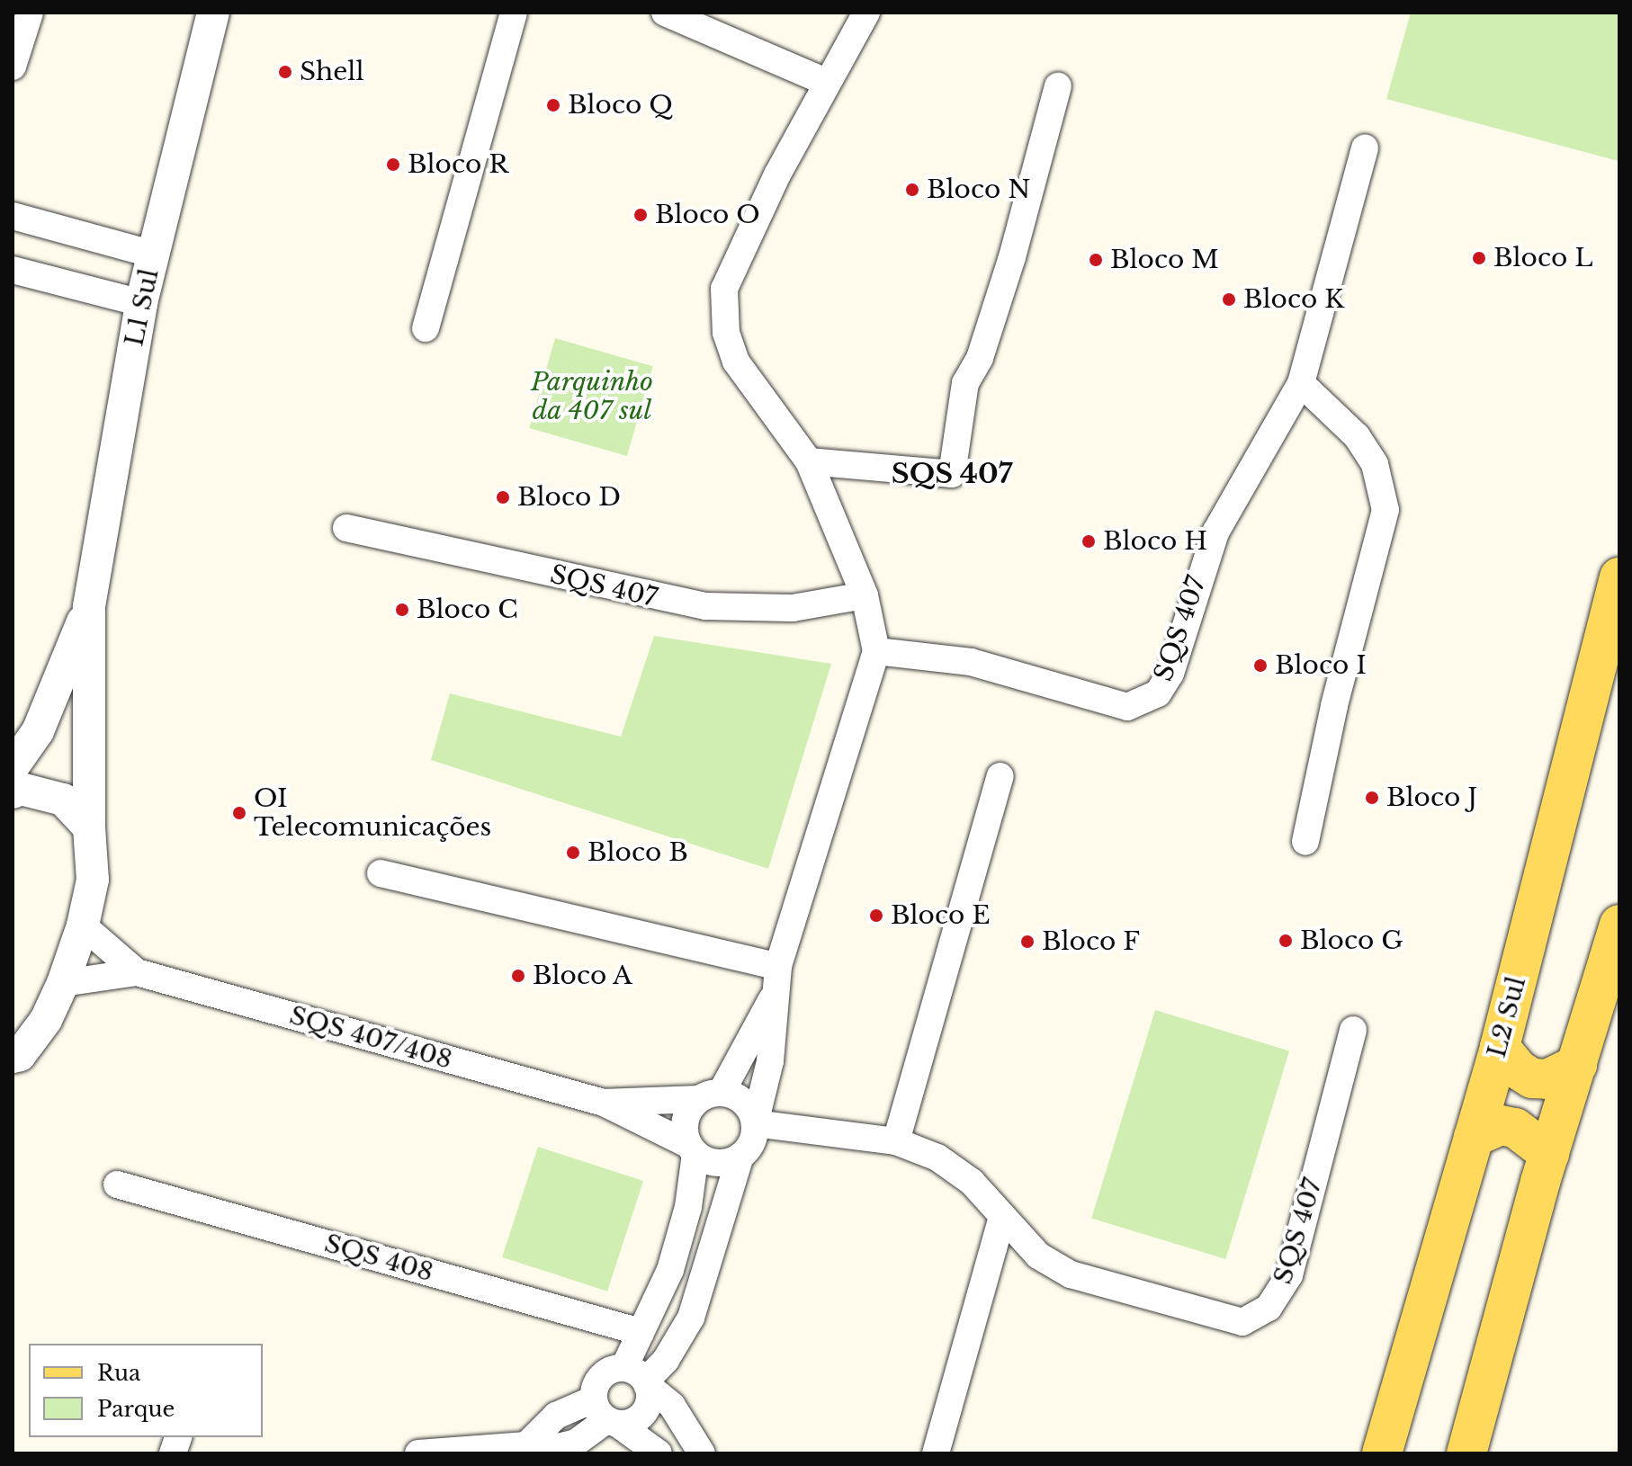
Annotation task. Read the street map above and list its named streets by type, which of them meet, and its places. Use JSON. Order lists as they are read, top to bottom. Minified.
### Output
{"streets":{"main road":["L2 Sul"],"street":["L1 Sul","SQS 407","SQS 407/408","SQS 408"]},"crossings":[["L1 Sul","SQS 407/408"],["SQS 407","SQS 407/408"]],"districts":["SQS 407"],"parks":["Parquinho da 407 sul"],"places":["Shell","Bloco Q","Bloco R","Bloco N","Bloco O","Bloco L","Bloco M","Bloco K","Bloco D","Bloco H","Bloco C","Bloco I","Bloco J","OI Telecomunicações","Bloco B","Bloco E","Bloco G","Bloco F","Bloco A"],"legend":["Rua","Parque"]}
